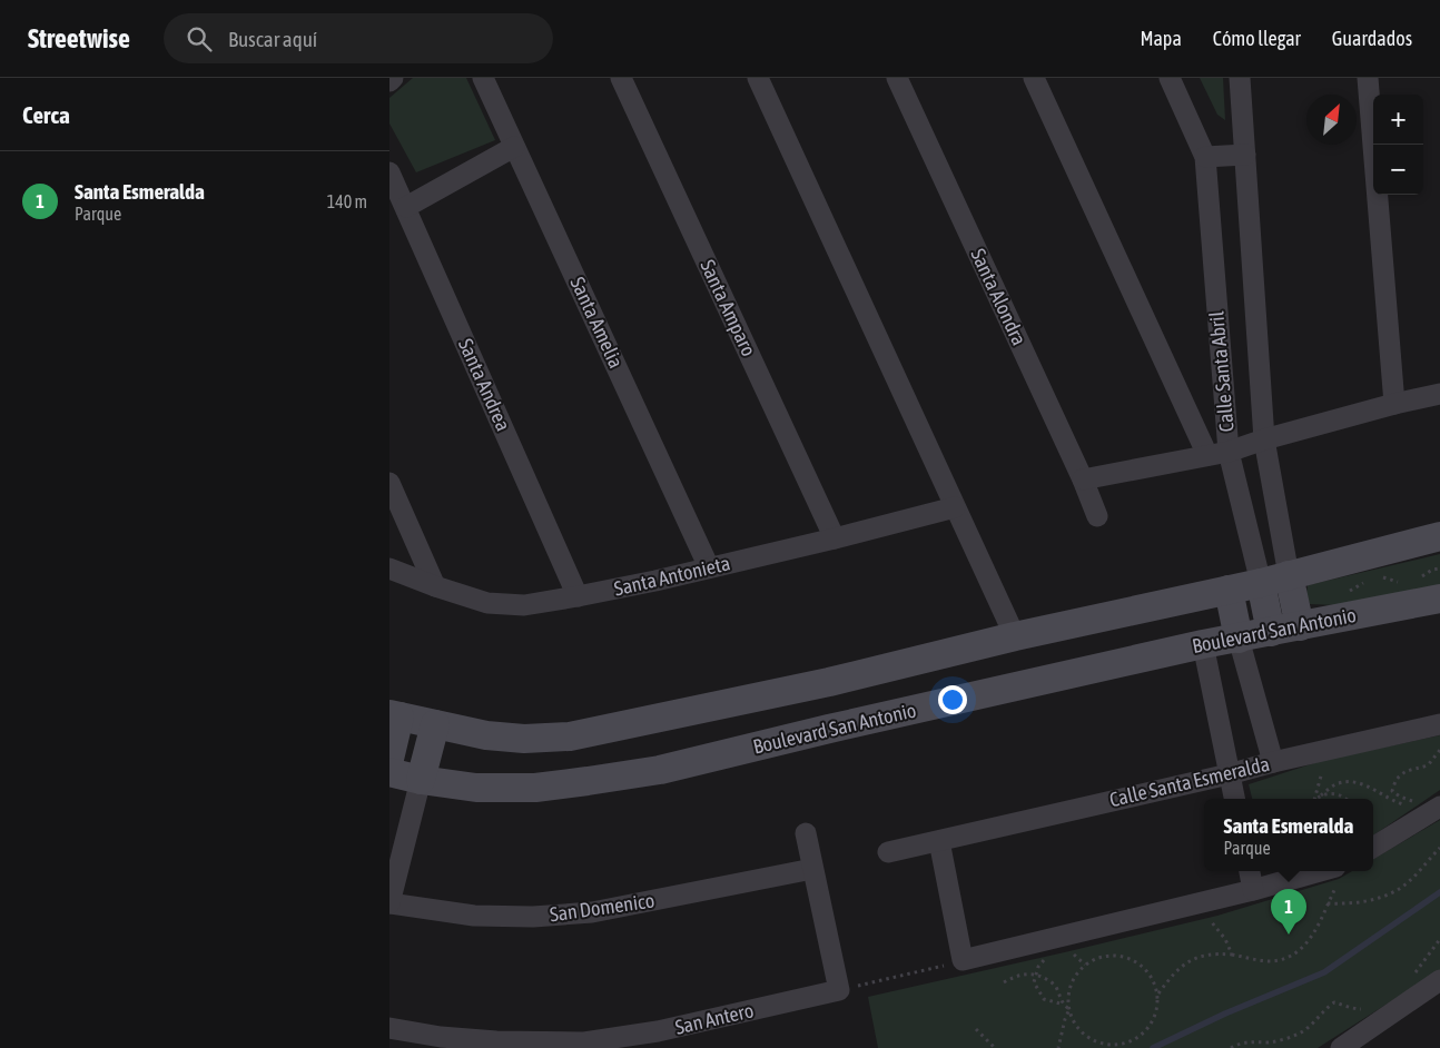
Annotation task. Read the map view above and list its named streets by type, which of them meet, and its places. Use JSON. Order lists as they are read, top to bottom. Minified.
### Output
{"streets":{"street":["Santa Alondra","Santa Amparo","Santa Amelia","Calle Santa Abril","Santa Andrea","Santa Antonieta","Boulevard San Antonio","Calle Santa Esmeralda","San Domenico","San Antero"]},"crossings":[["Santa Amparo","Santa Antonieta"],["Santa Amelia","Santa Antonieta"],["Santa Andrea","Santa Antonieta"]],"north":"top right","page":{"header":"Streetwise","search":"Buscar aquí","nav":["Mapa","Cómo llegar","Guardados"],"heading":"Cerca","map_buttons":["+","−"],"list":[{"mark":"1","name":"Santa Esmeralda","note":"Parque","value":"140 m"}],"popup":["Santa Esmeralda","Parque"],"pins":"1"}}
